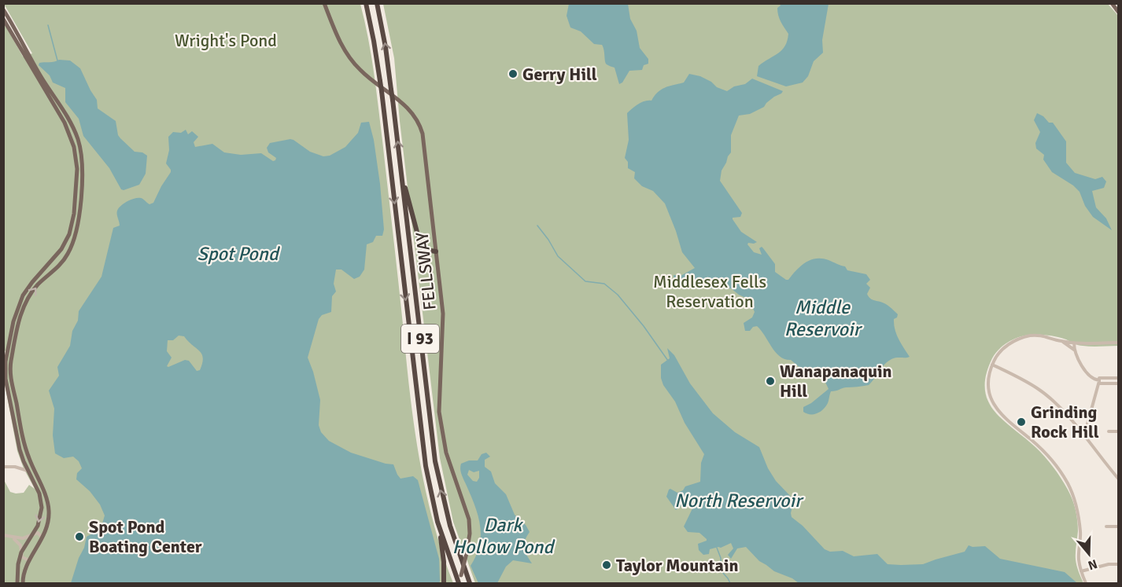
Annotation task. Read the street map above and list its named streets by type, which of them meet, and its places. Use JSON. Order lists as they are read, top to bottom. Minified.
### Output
{"streets":{"highway":["I 93"],"main road":["FELLSWAY"]},"crossings":[["FELLSWAY","I 93"]],"water":["Spot Pond","Middle Reservoir","North Reservoir","Dark Hollow Pond"],"parks":["Wright's Pond","Middlesex Fells Reservation"],"places":["Gerry Hill","Wanapanaquin Hill","Grinding Rock Hill","Spot Pond Boating Center","Taylor Mountain"],"north":"bottom"}
